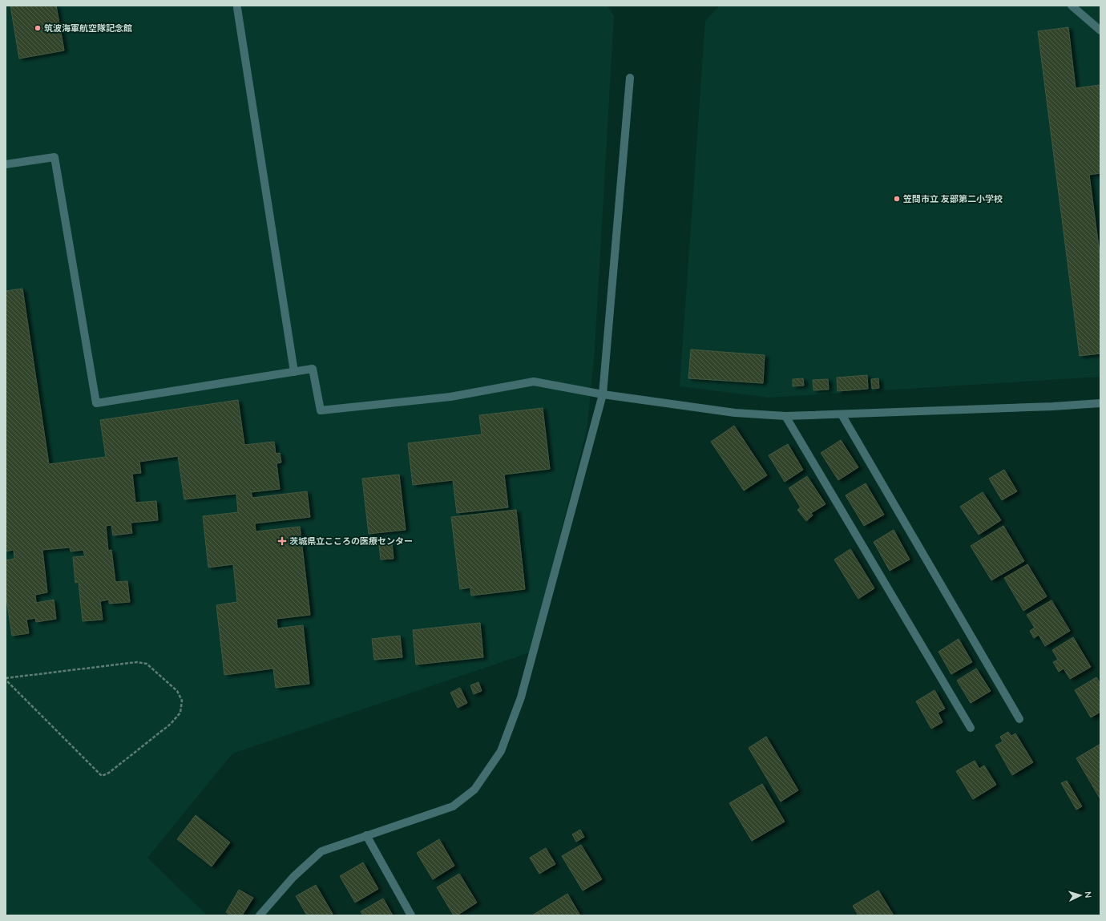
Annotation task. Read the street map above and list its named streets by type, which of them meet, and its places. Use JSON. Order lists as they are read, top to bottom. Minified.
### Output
{"places":{"other":["筑波海軍航空隊記念館","笠間市立 友部第二小学校"],"health":["茨城県立こころの医療センター"]},"north":"right"}
